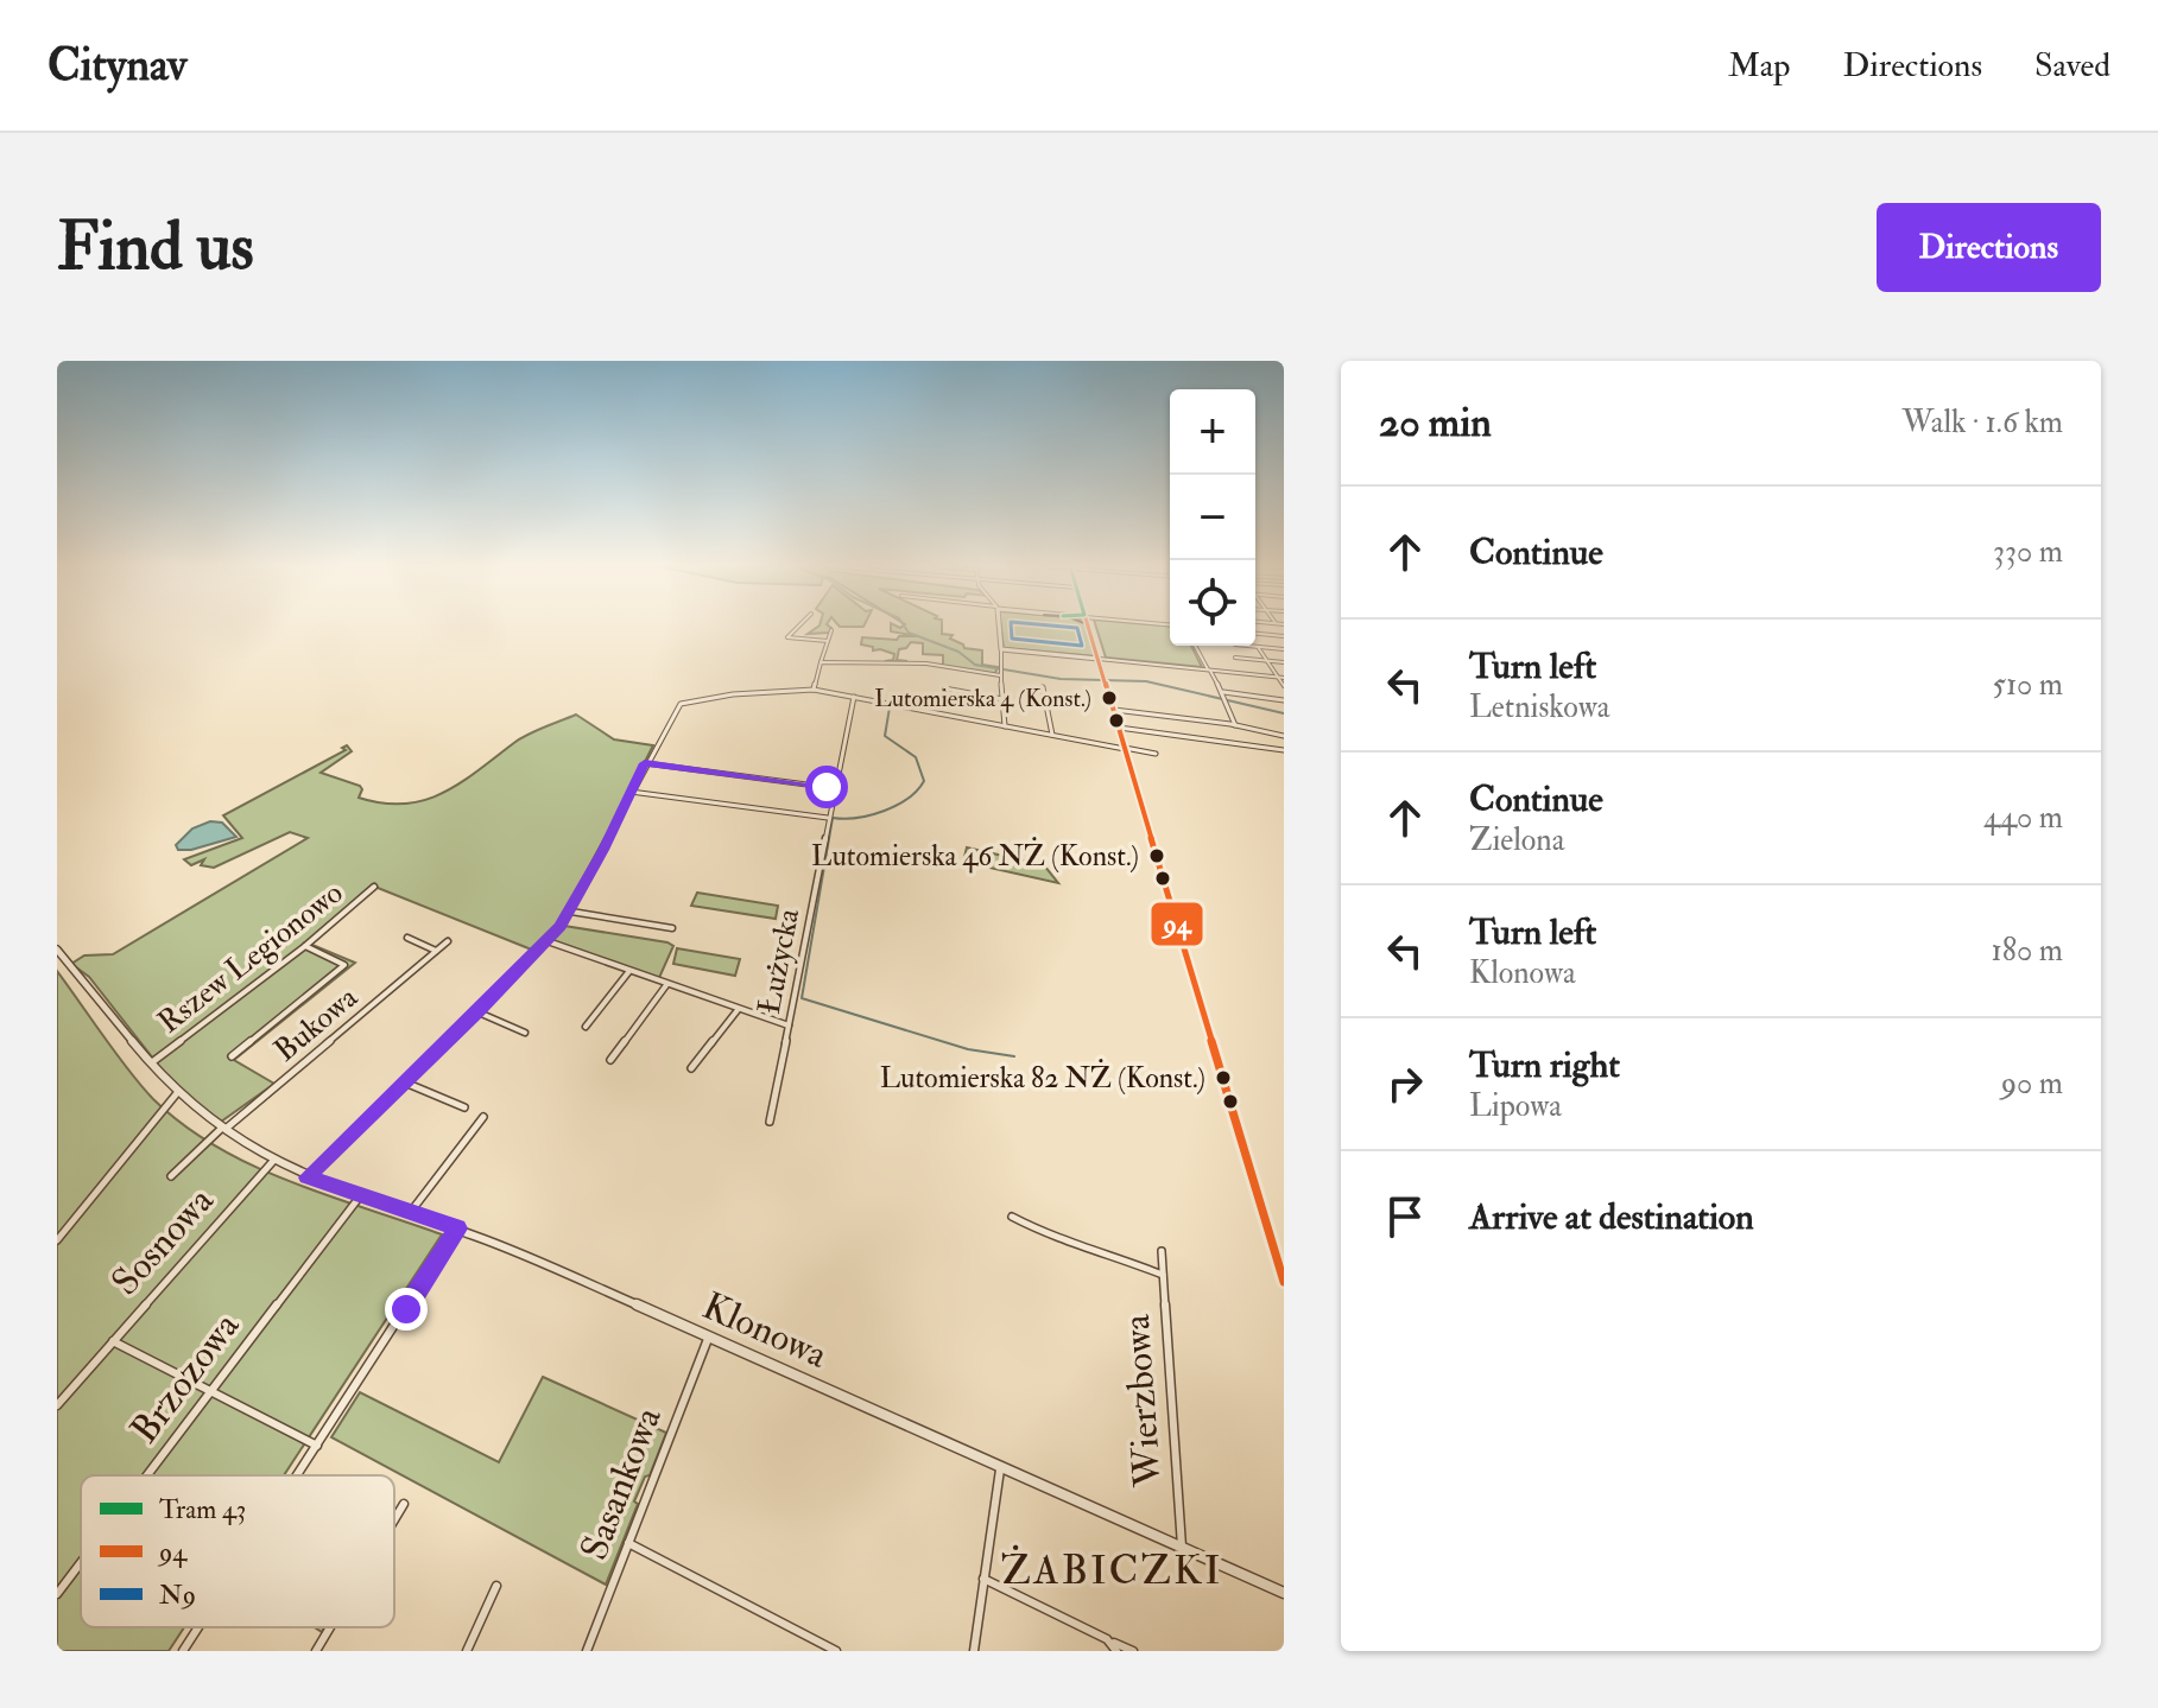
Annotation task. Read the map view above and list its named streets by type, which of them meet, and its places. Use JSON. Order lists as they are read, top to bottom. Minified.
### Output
{"streets":{"street":["Rszew Legionowo","Łużycka","Bukowa","Sosnowa","Klonowa","Brzozowa","Wierzbowa","Sasankowa"]},"crossings":[["Rszew Legionowo","Klonowa"],["Bukowa","Klonowa"],["Sosnowa","Klonowa"],["Klonowa","Brzozowa"],["Klonowa","Wierzbowa"],["Klonowa","Sasankowa"]],"districts":["ŻABICZKI"],"places":["Lutomierska 4 (Konst.)","Lutomierska 46 NŻ (Konst.)","Lutomierska 82 NŻ (Konst.)"],"lines":["transit line 94","transit line N9"],"legend":["Tram 43","94","N9"],"page":{"header":"Citynav","nav":["Map","Directions","Saved"],"buttons":"Directions","title":"Find us","heading":["20 min","Walk · 1.6 km"],"map_buttons":["+","−"],"list":[["Continue","330 m"],["Turn left","Letniskowa","510 m"],["Continue","Zielona","440 m"],["Turn left","Klonowa","180 m"],["Turn right","Lipowa","90 m"],"Arrive at destination"]}}
